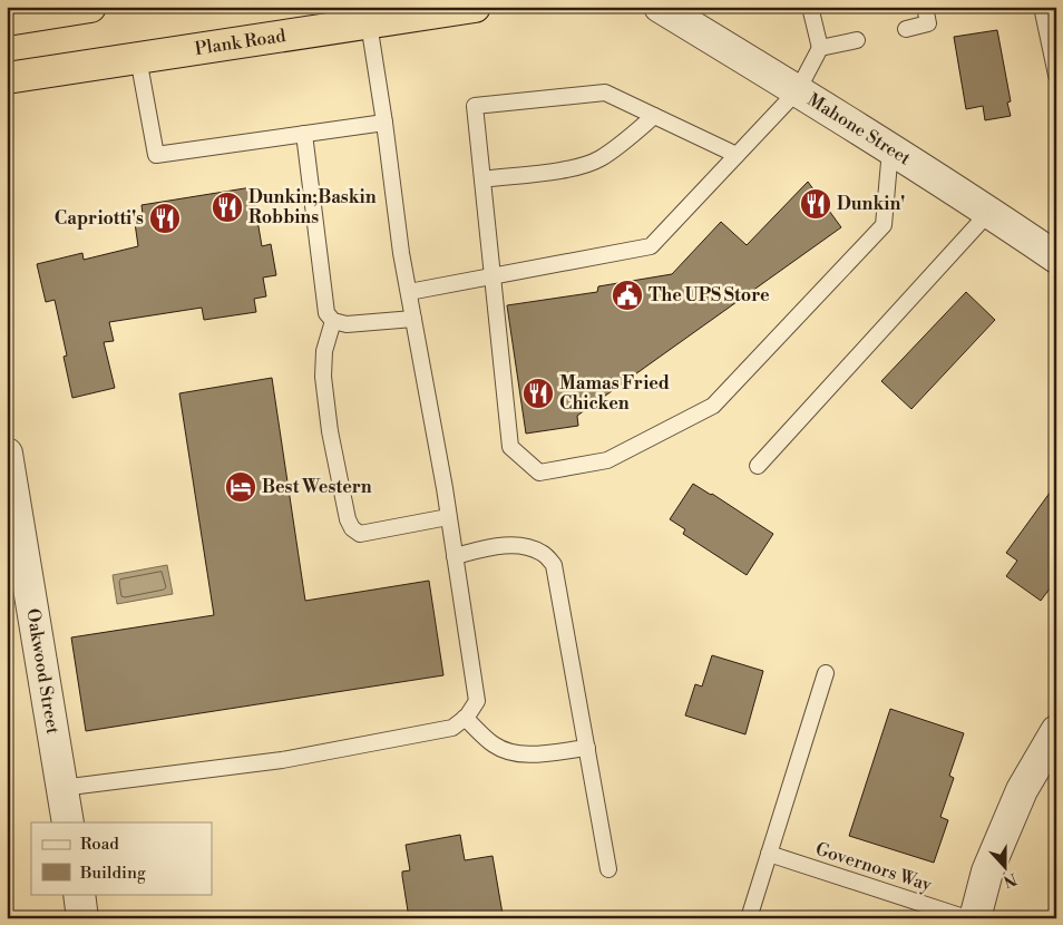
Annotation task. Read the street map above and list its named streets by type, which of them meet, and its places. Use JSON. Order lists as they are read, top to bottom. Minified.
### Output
{"streets":{"highway":["Plank Road"],"street":["Mahone Street","Oakwood Street"],"lane":["Governors Way"]},"places":{"restaurant":["Dunkin'","Dunkin;Baskin Robbins","Capriotti's","Mamas Fried Chicken"],"public building":["The UPS Store"],"hotel":["Best Western"]},"legend":["Road","Building"],"north":"bottom"}
